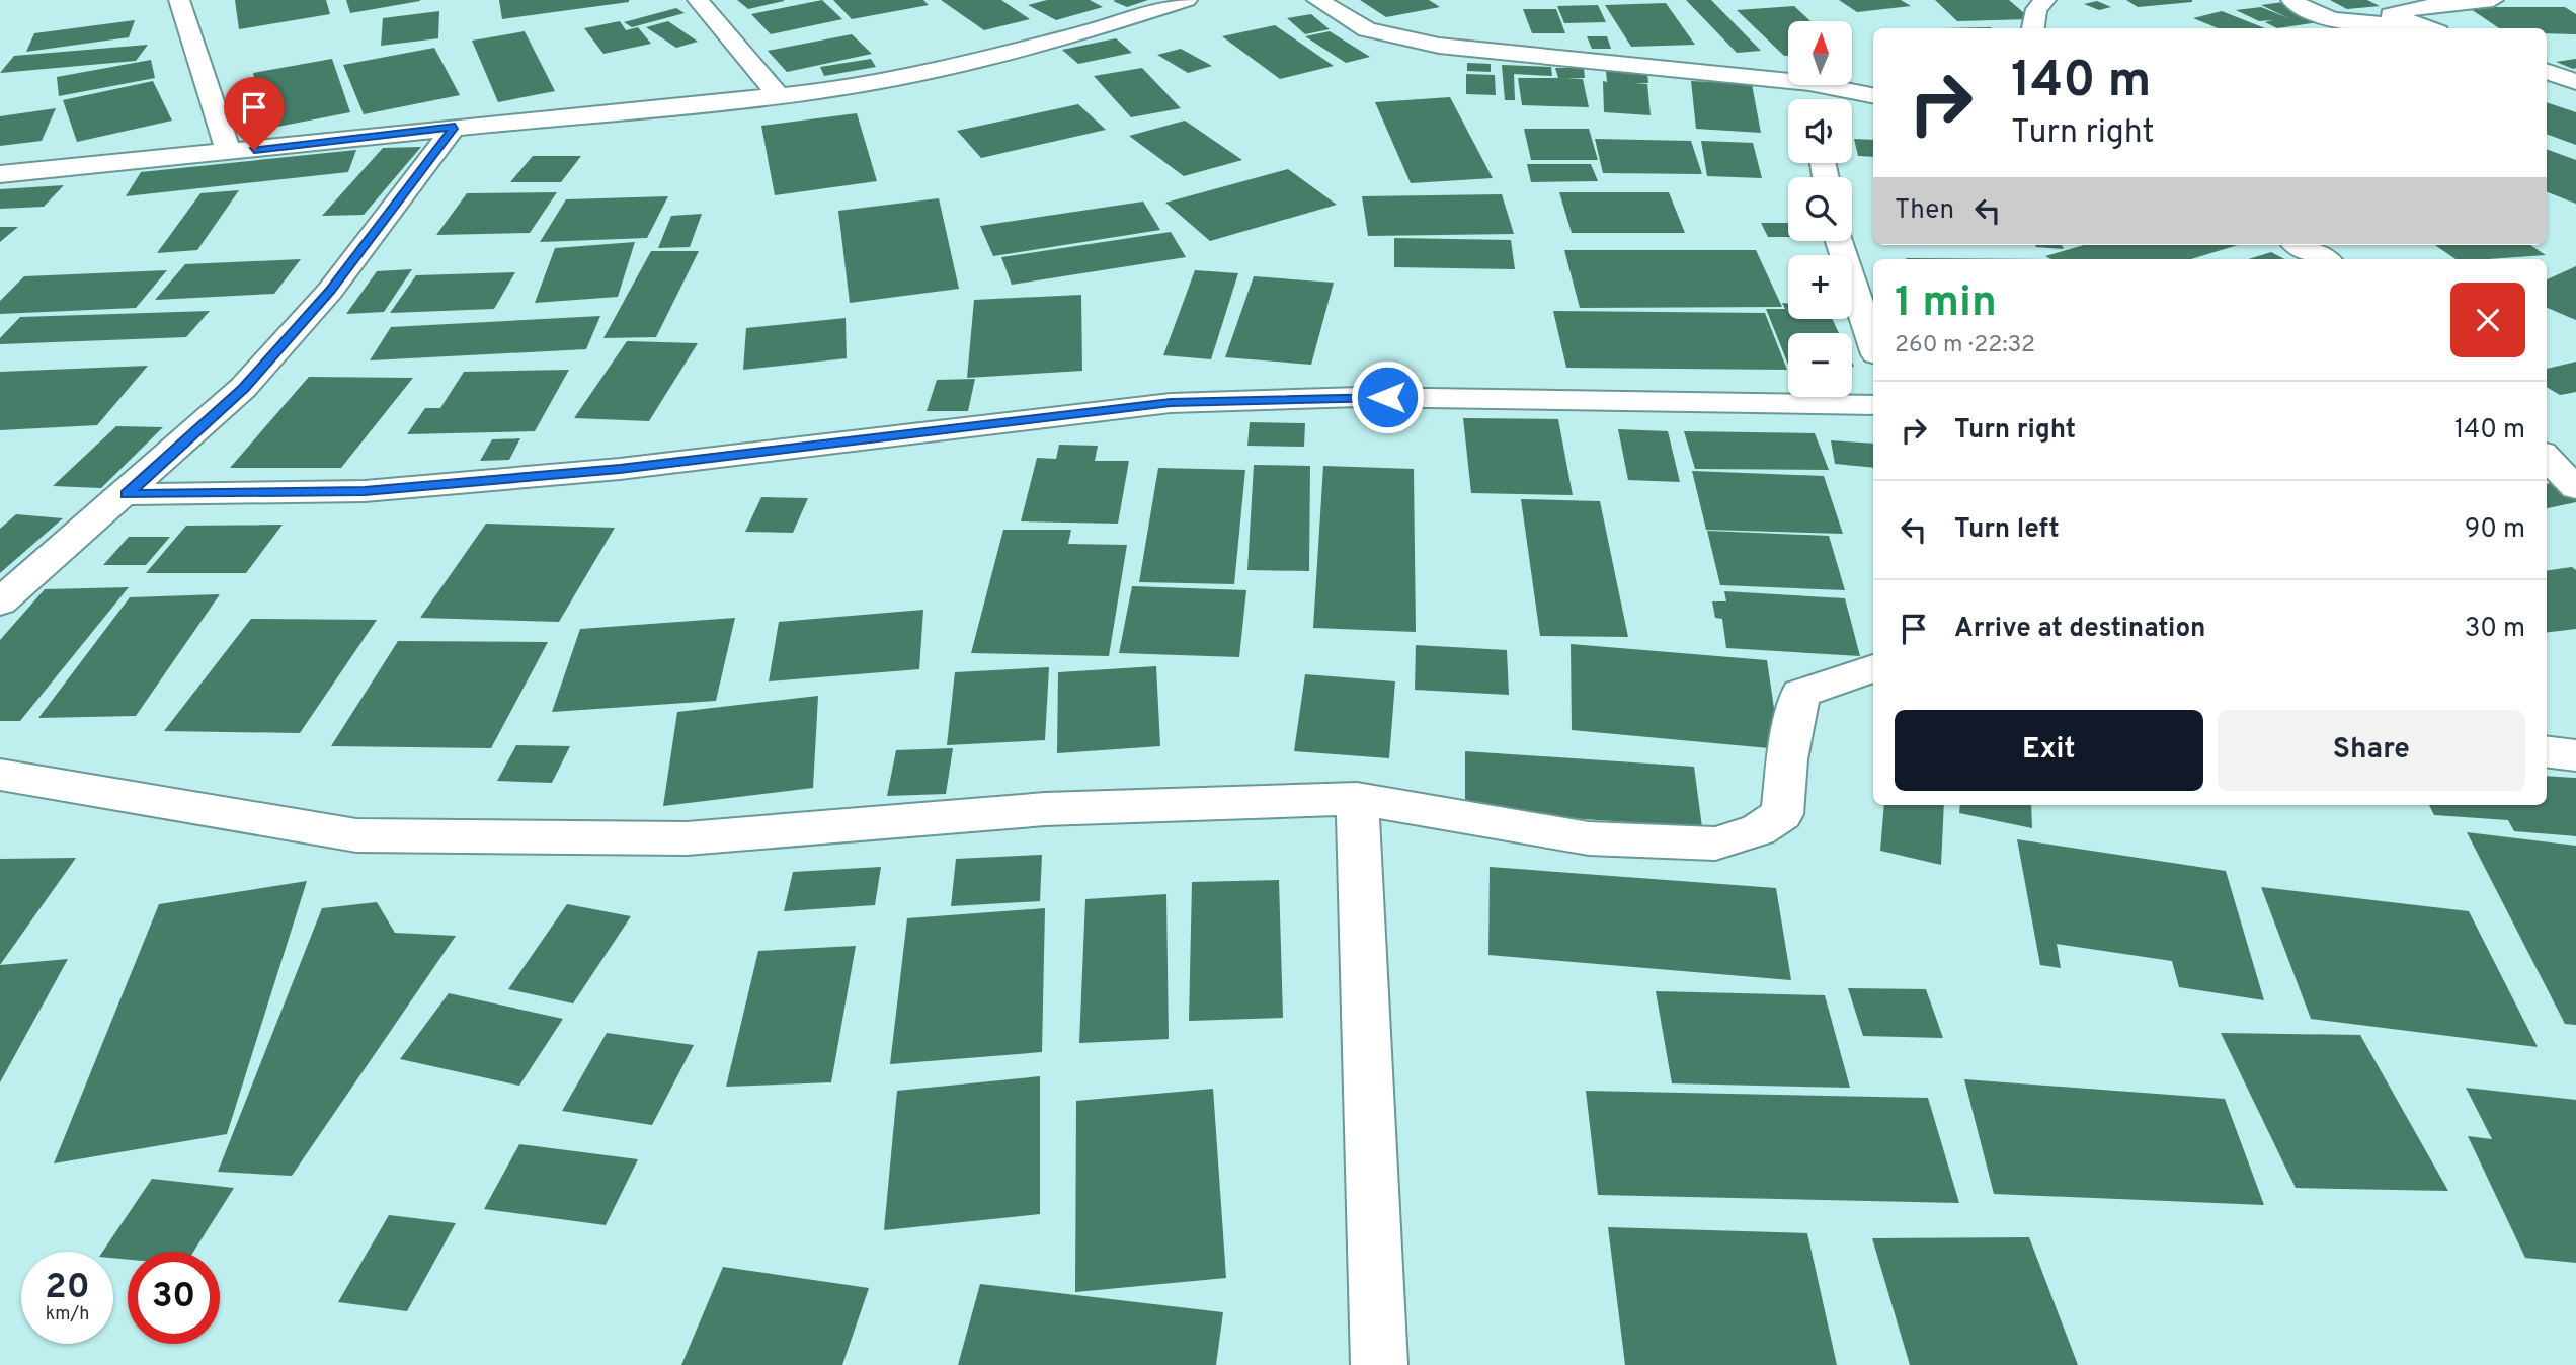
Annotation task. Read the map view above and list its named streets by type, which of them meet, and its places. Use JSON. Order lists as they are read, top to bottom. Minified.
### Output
{"north":"top","page":{"map_buttons":["+","−"],"turn":["140 m","Turn right"],"then":"Then","heading":["1 min","260 m · 22:32"],"list":[{"name":"Turn right","value":"140 m"},{"name":"Turn left","value":"90 m"},{"name":"Arrive at destination","value":"30 m"}],"buttons":["Exit","Share"],"speed":"20 km/h","limit":"30"}}
